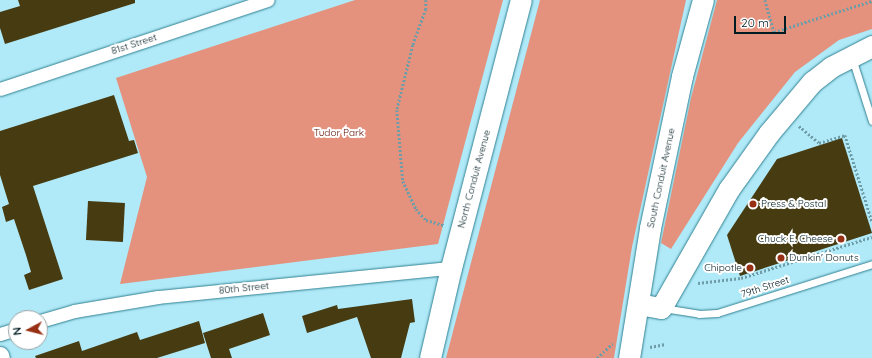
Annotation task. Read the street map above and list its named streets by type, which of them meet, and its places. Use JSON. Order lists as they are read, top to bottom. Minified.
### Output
{"streets":{"main road":["South Conduit Avenue","North Conduit Avenue"],"street":["81st Street","80th Street"],"lane":["79th Street"]},"crossings":[["North Conduit Avenue","80th Street"]],"parks":["Tudor Park"],"places":["Press & Postal","Chuck E. Cheese","Dunkin' Donuts","Chipotle"],"scale_bar":"20 m","north":"left"}
